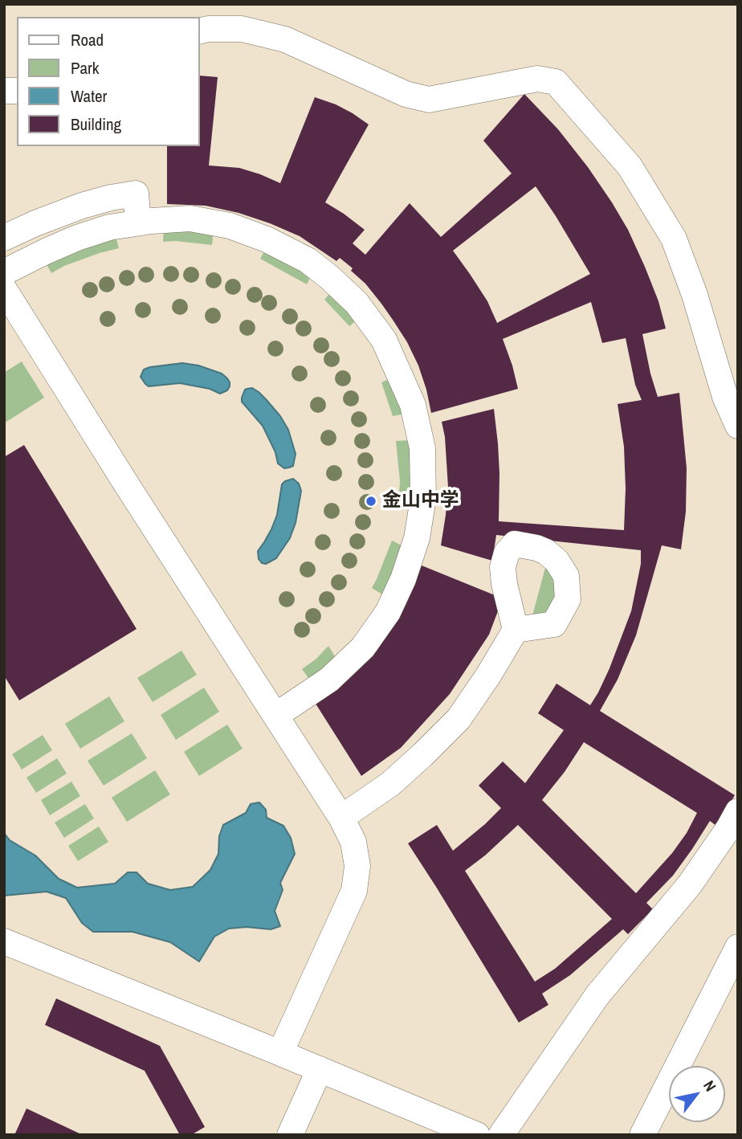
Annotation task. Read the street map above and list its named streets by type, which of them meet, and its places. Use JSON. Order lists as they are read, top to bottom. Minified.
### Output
{"places":["金山中学"],"legend":["Road","Park","Water","Building"],"north":"top right"}
